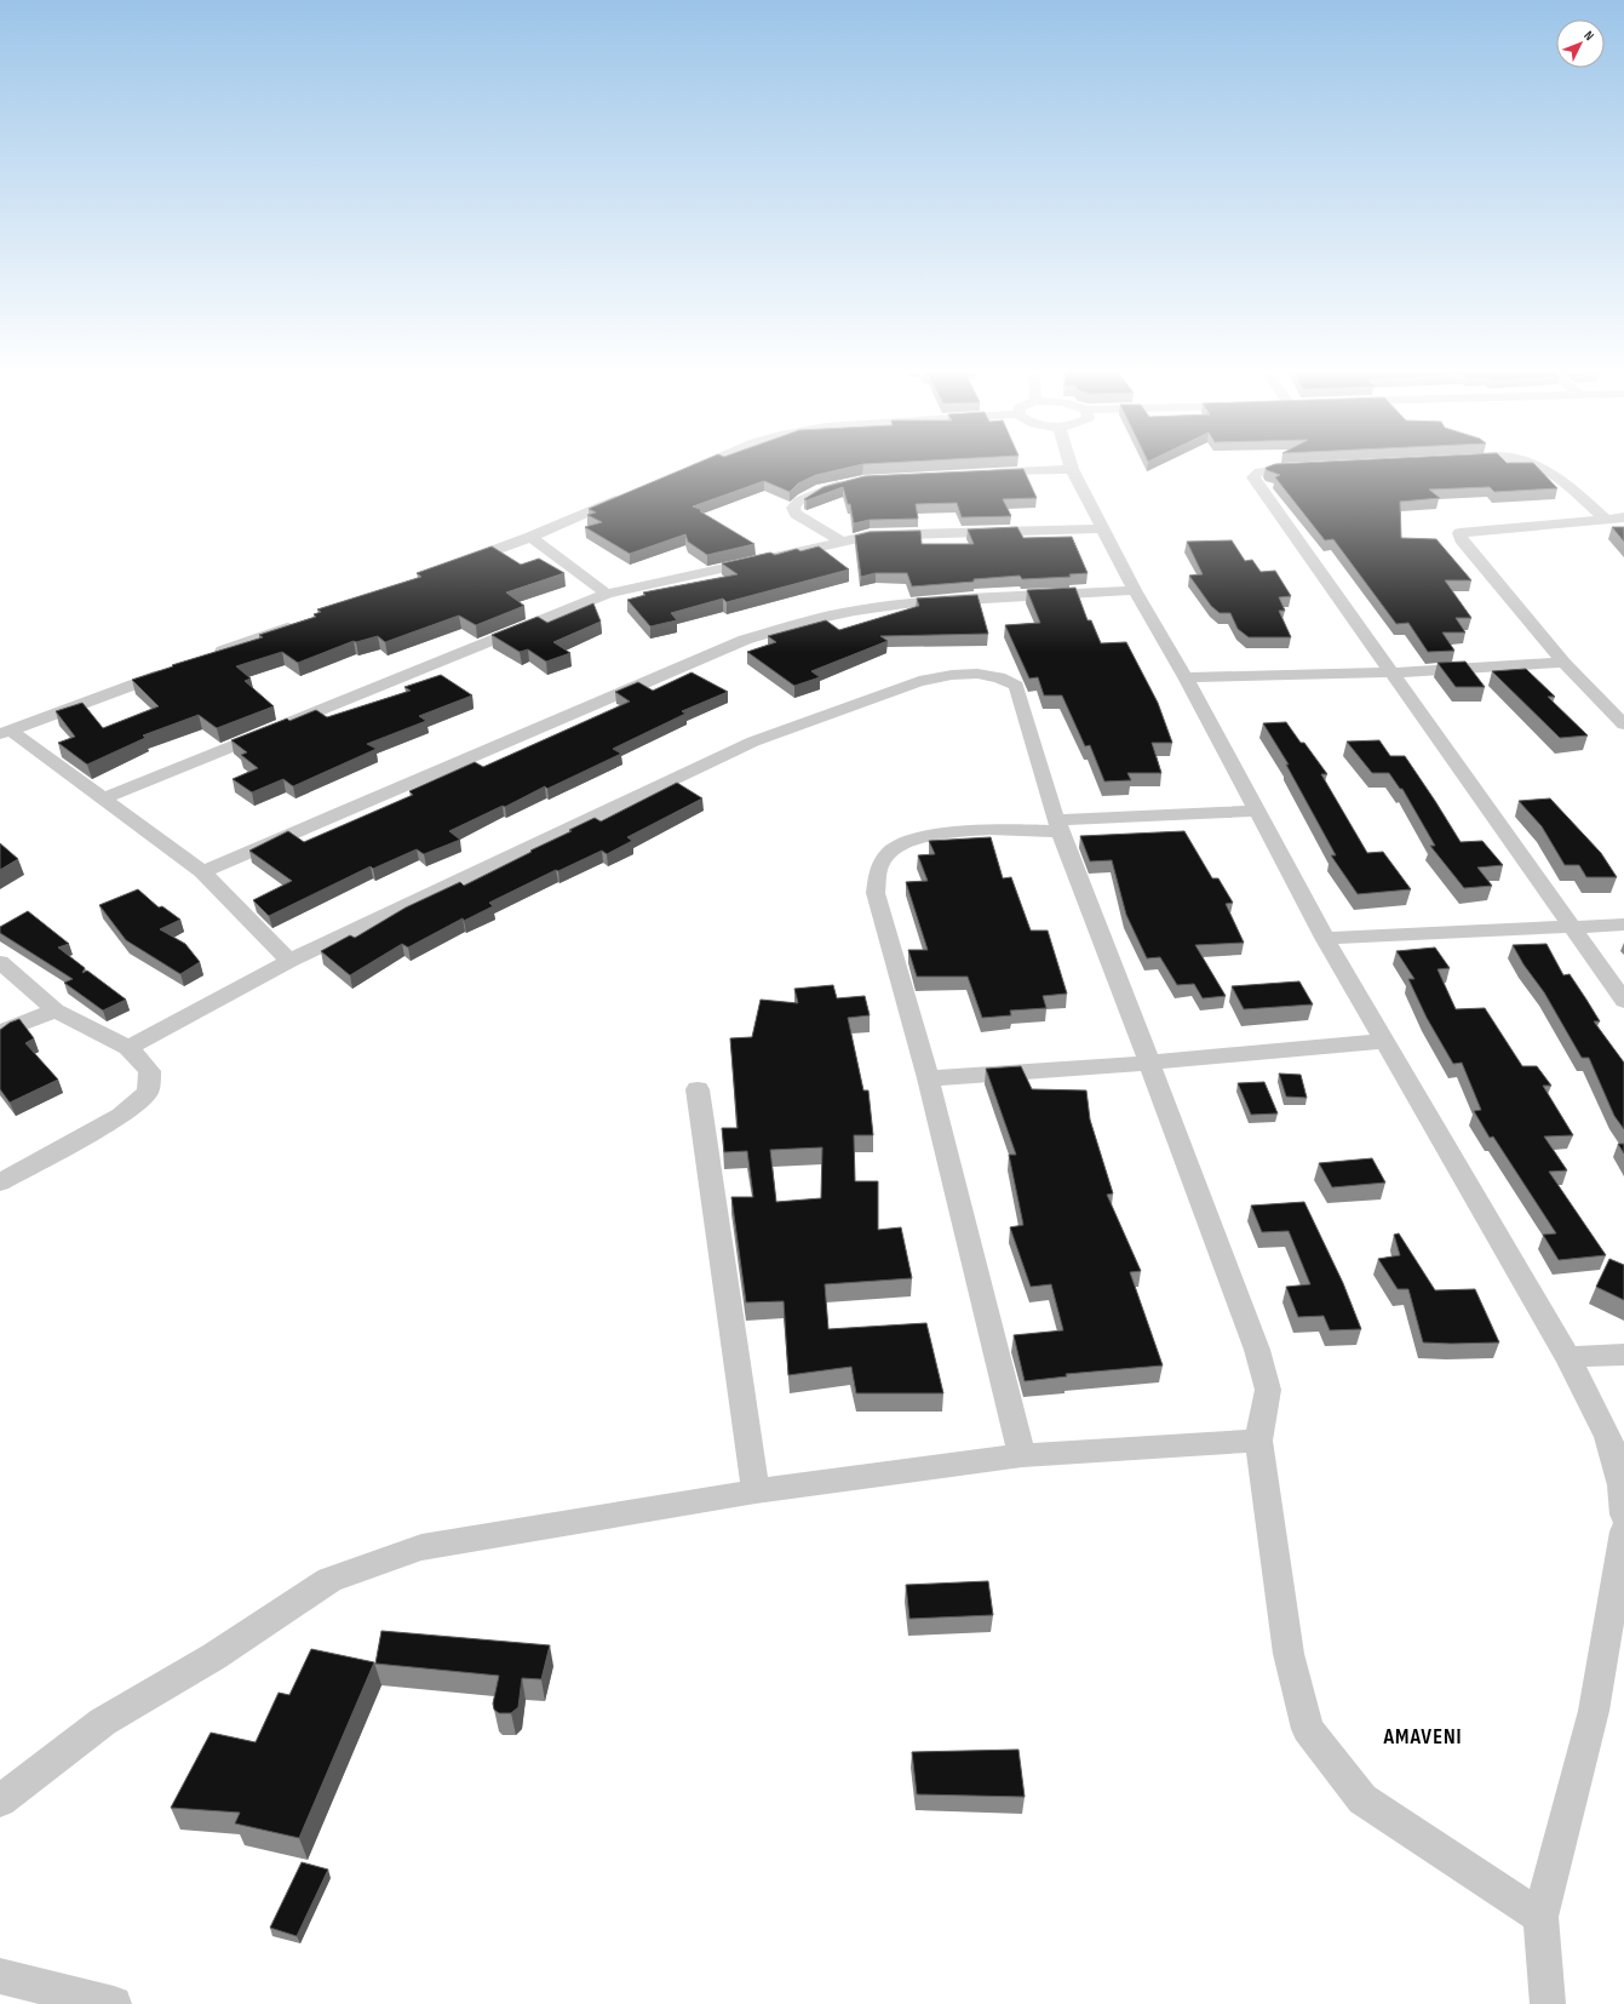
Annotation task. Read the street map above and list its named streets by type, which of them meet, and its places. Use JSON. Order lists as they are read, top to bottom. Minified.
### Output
{"districts":["AMAVENI"],"north":"top right"}
